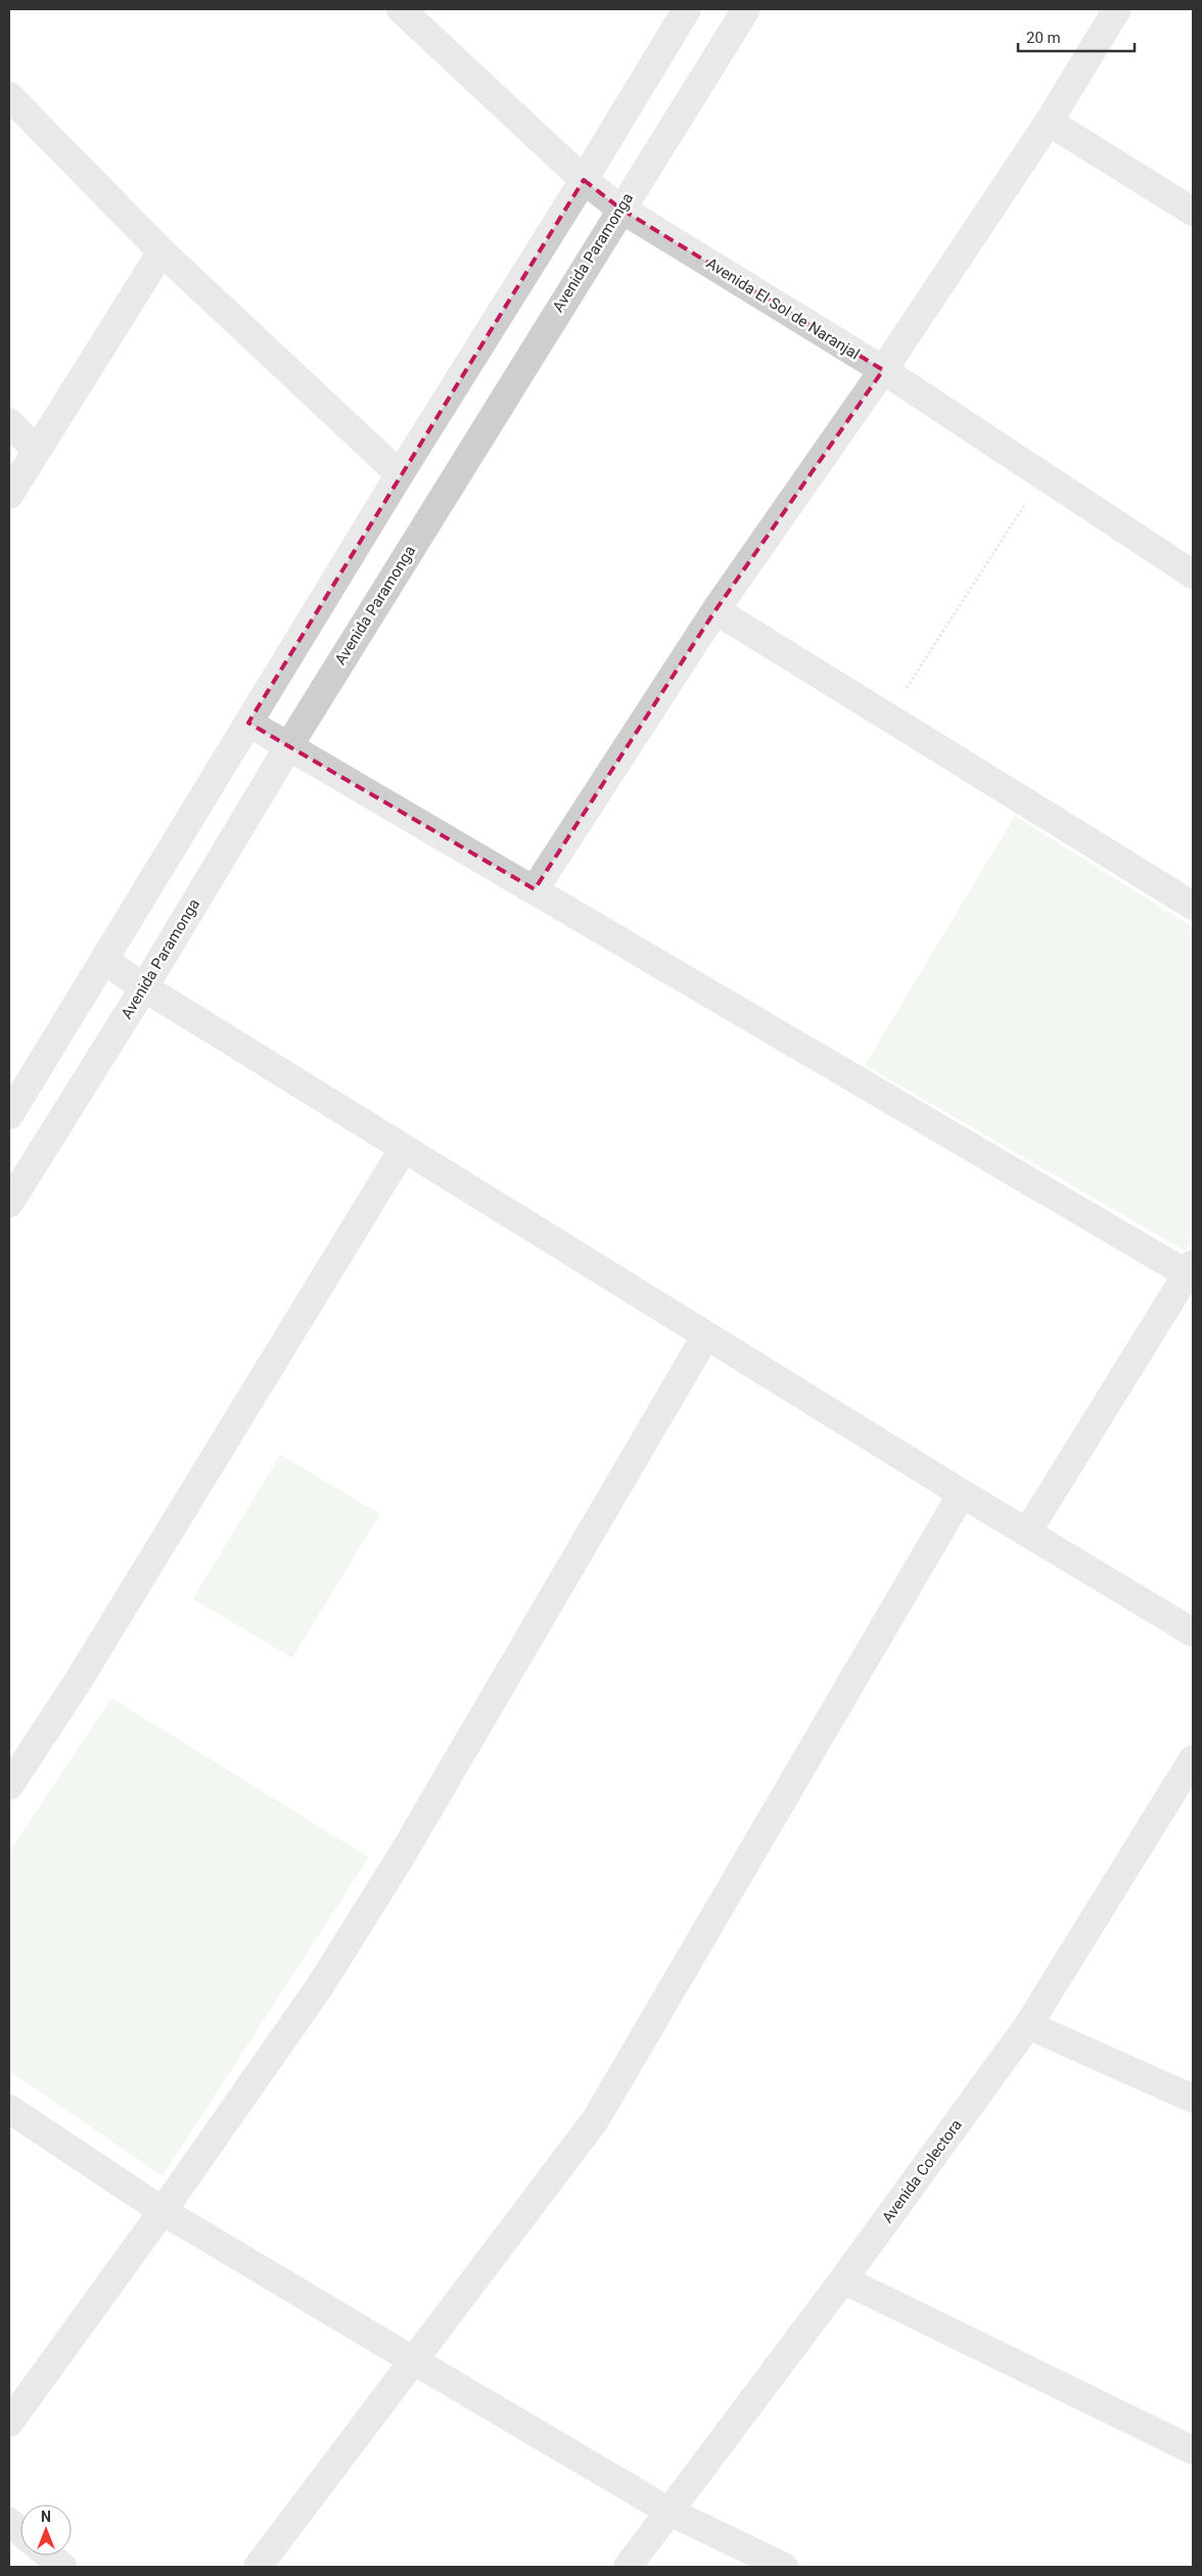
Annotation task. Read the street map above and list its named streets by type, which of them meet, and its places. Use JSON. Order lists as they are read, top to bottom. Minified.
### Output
{"streets":{"street":["Avenida Paramonga","Avenida El Sol de Naranjal","Avenida Colectora"]},"crossings":[["Avenida Paramonga","Avenida El Sol de Naranjal"]],"scale_bar":"20 m","north":"top"}
